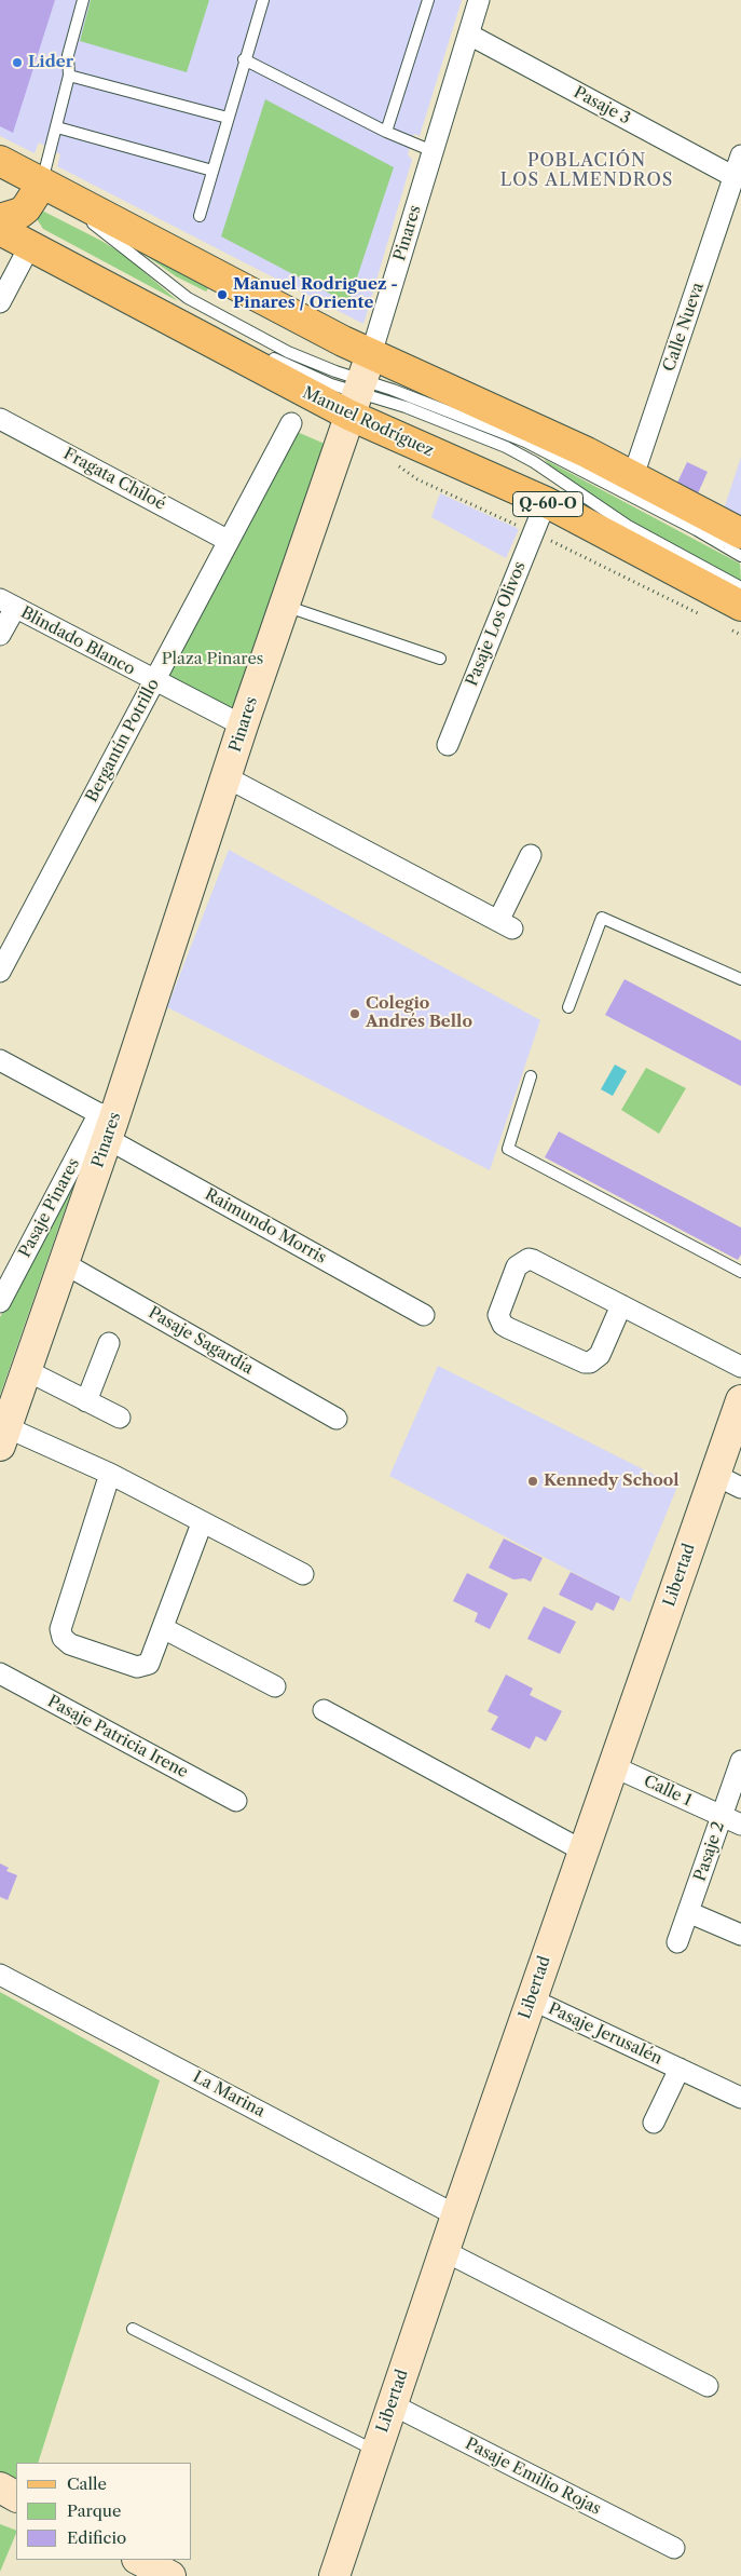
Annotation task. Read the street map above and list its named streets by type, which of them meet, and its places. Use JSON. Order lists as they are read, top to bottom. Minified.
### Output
{"streets":{"main road":["Manuel Rodríguez","Q-60-O"],"street":["Pasaje 3","Pinares","Calle Nueva","Fragata Chiloé","Pasaje Los Olivos","Blindado Blanco","Bergantín Potrillo","Pasaje Pinares","Raimundo Morris","Pasaje Sagardía","Libertad","Pasaje Patricia Irene","Calle 1","Pasaje 2","Pasaje Jerusalén","La Marina","Pasaje Emilio Rojas"]},"crossings":[["Pasaje 3","Pinares"],["Pasaje 3","Calle Nueva"],["Pinares","Manuel Rodríguez"],["Pinares","Blindado Blanco"],["Pinares","Pasaje Pinares"],["Pinares","Raimundo Morris"],["Pinares","Pasaje Sagardía"],["Calle Nueva","Manuel Rodríguez"],["Manuel Rodríguez","Pasaje Los Olivos"],["Fragata Chiloé","Bergantín Potrillo"],["Blindado Blanco","Bergantín Potrillo"],["Pasaje Pinares","Raimundo Morris"],["Libertad","Calle 1"],["Libertad","Pasaje Jerusalén"],["Libertad","La Marina"],["Libertad","Pasaje Emilio Rojas"],["Calle 1","Pasaje 2"]],"districts":["POBLACIÓN LOS ALMENDROS"],"parks":["Plaza Pinares"],"places":["Lider","Manuel Rodriguez - Pinares / Oriente","Colegio Andrés Bello","Kennedy School"],"legend":["Calle","Parque","Edificio"]}
